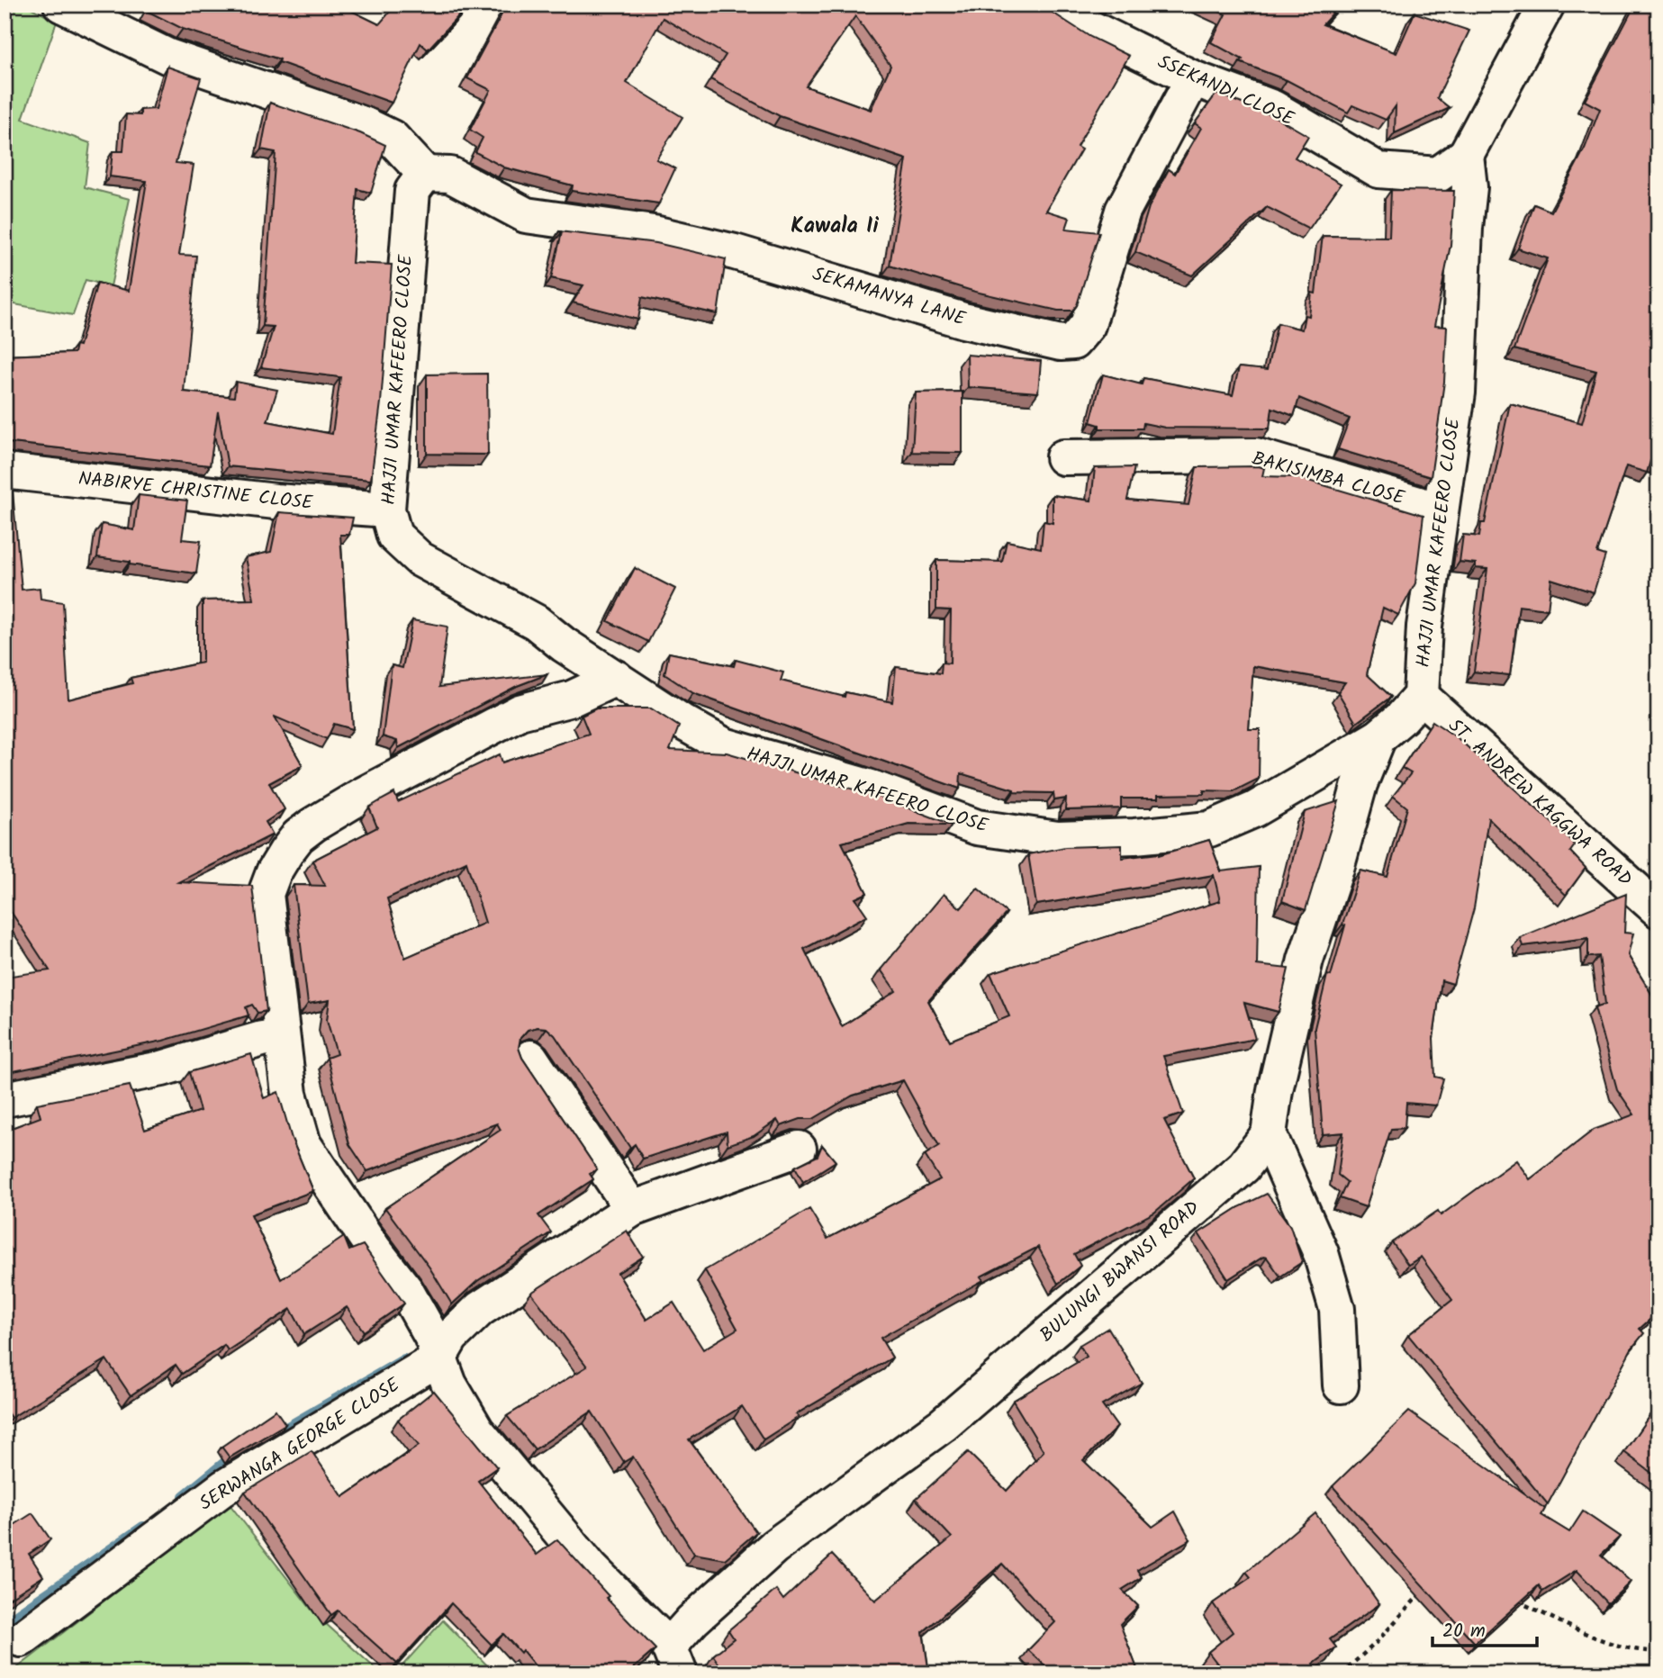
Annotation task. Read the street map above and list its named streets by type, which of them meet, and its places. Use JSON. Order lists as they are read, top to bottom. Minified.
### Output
{"streets":{"street":["SSEKANDI CLOSE","SEKAMANYA LANE","HAJJI UMAR KAFEERO CLOSE","BAKISIMBA CLOSE","NABIRYE CHRISTINE CLOSE","ST. ANDREW KAGGWA ROAD","BULUNGI BWANSI ROAD","SERWANGA GEORGE CLOSE"]},"crossings":[["SSEKANDI CLOSE","SEKAMANYA LANE"],["SSEKANDI CLOSE","HAJJI UMAR KAFEERO CLOSE"],["SEKAMANYA LANE","HAJJI UMAR KAFEERO CLOSE"],["HAJJI UMAR KAFEERO CLOSE","BAKISIMBA CLOSE"],["HAJJI UMAR KAFEERO CLOSE","NABIRYE CHRISTINE CLOSE"],["HAJJI UMAR KAFEERO CLOSE","ST. ANDREW KAGGWA ROAD"],["HAJJI UMAR KAFEERO CLOSE","BULUNGI BWANSI ROAD"]],"districts":["Kawala Ii"],"scale_bar":"20 m"}
